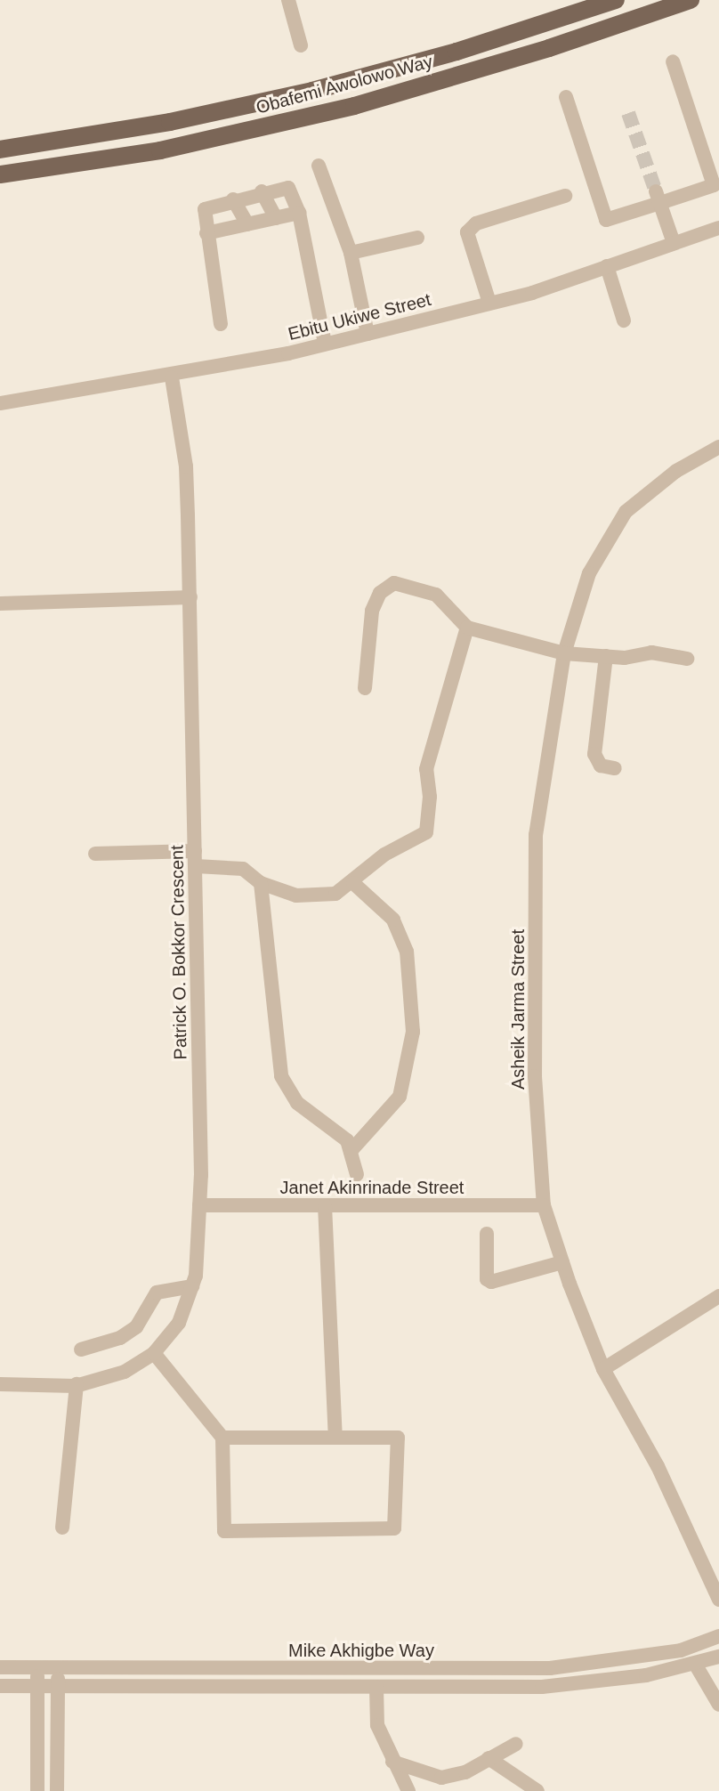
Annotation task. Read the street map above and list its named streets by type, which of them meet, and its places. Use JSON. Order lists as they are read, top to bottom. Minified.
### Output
{"streets":{"main road":["Obafemi Awolowo Way"],"street":["Ebitu Ukiwe Street","Patrick O. Bokkor Crescent","Asheik Jarma Street","Janet Akinrinade Street","Mike Akhigbe Way"]},"crossings":[["Ebitu Ukiwe Street","Patrick O. Bokkor Crescent"],["Patrick O. Bokkor Crescent","Janet Akinrinade Street"],["Asheik Jarma Street","Janet Akinrinade Street"]]}
